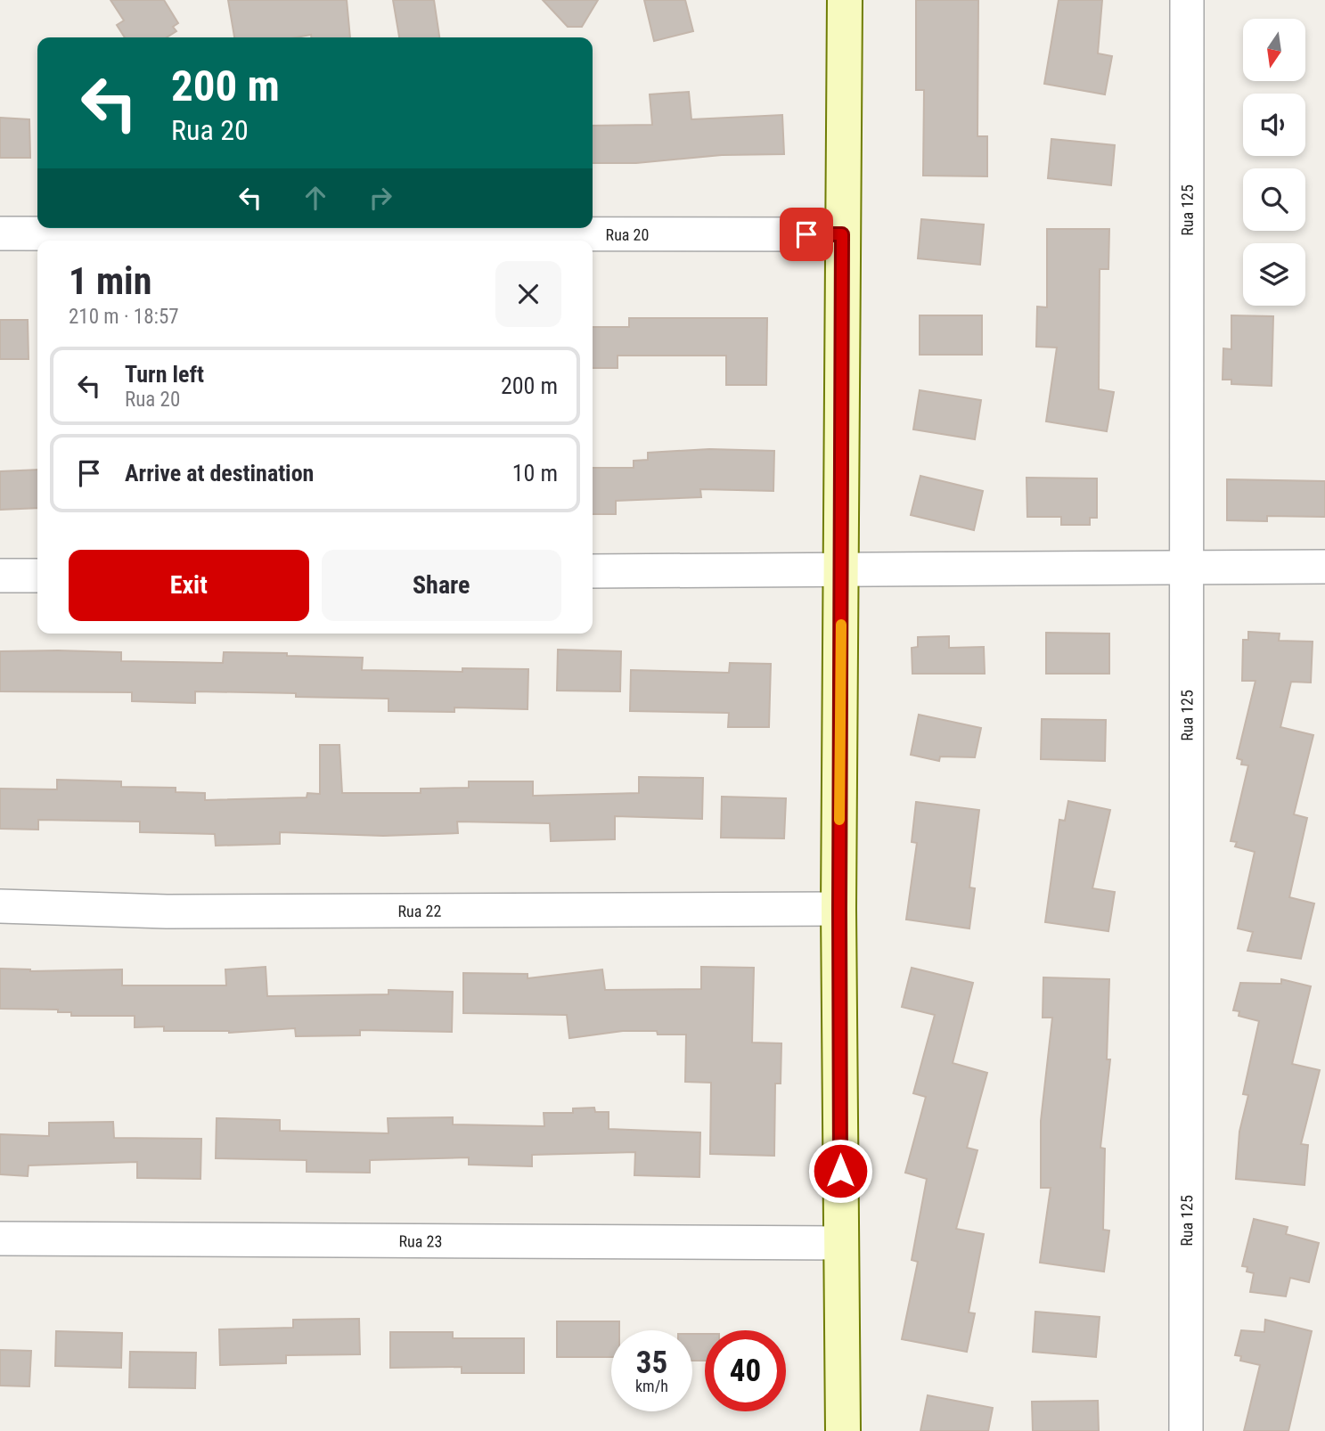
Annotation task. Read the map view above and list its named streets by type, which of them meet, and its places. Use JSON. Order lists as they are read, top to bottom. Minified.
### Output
{"streets":{"street":["Rua 125","Rua 20","Rua 22","Rua 23"]},"north":"bottom","page":{"turn":["200 m","Rua 20"],"heading":["1 min","210 m · 18:57"],"list":[{"name":"Turn left","note":"Rua 20","value":"200 m"},{"name":"Arrive at destination","value":"10 m"}],"buttons":["Exit","Share"],"speed":"35 km/h","limit":"40"}}
